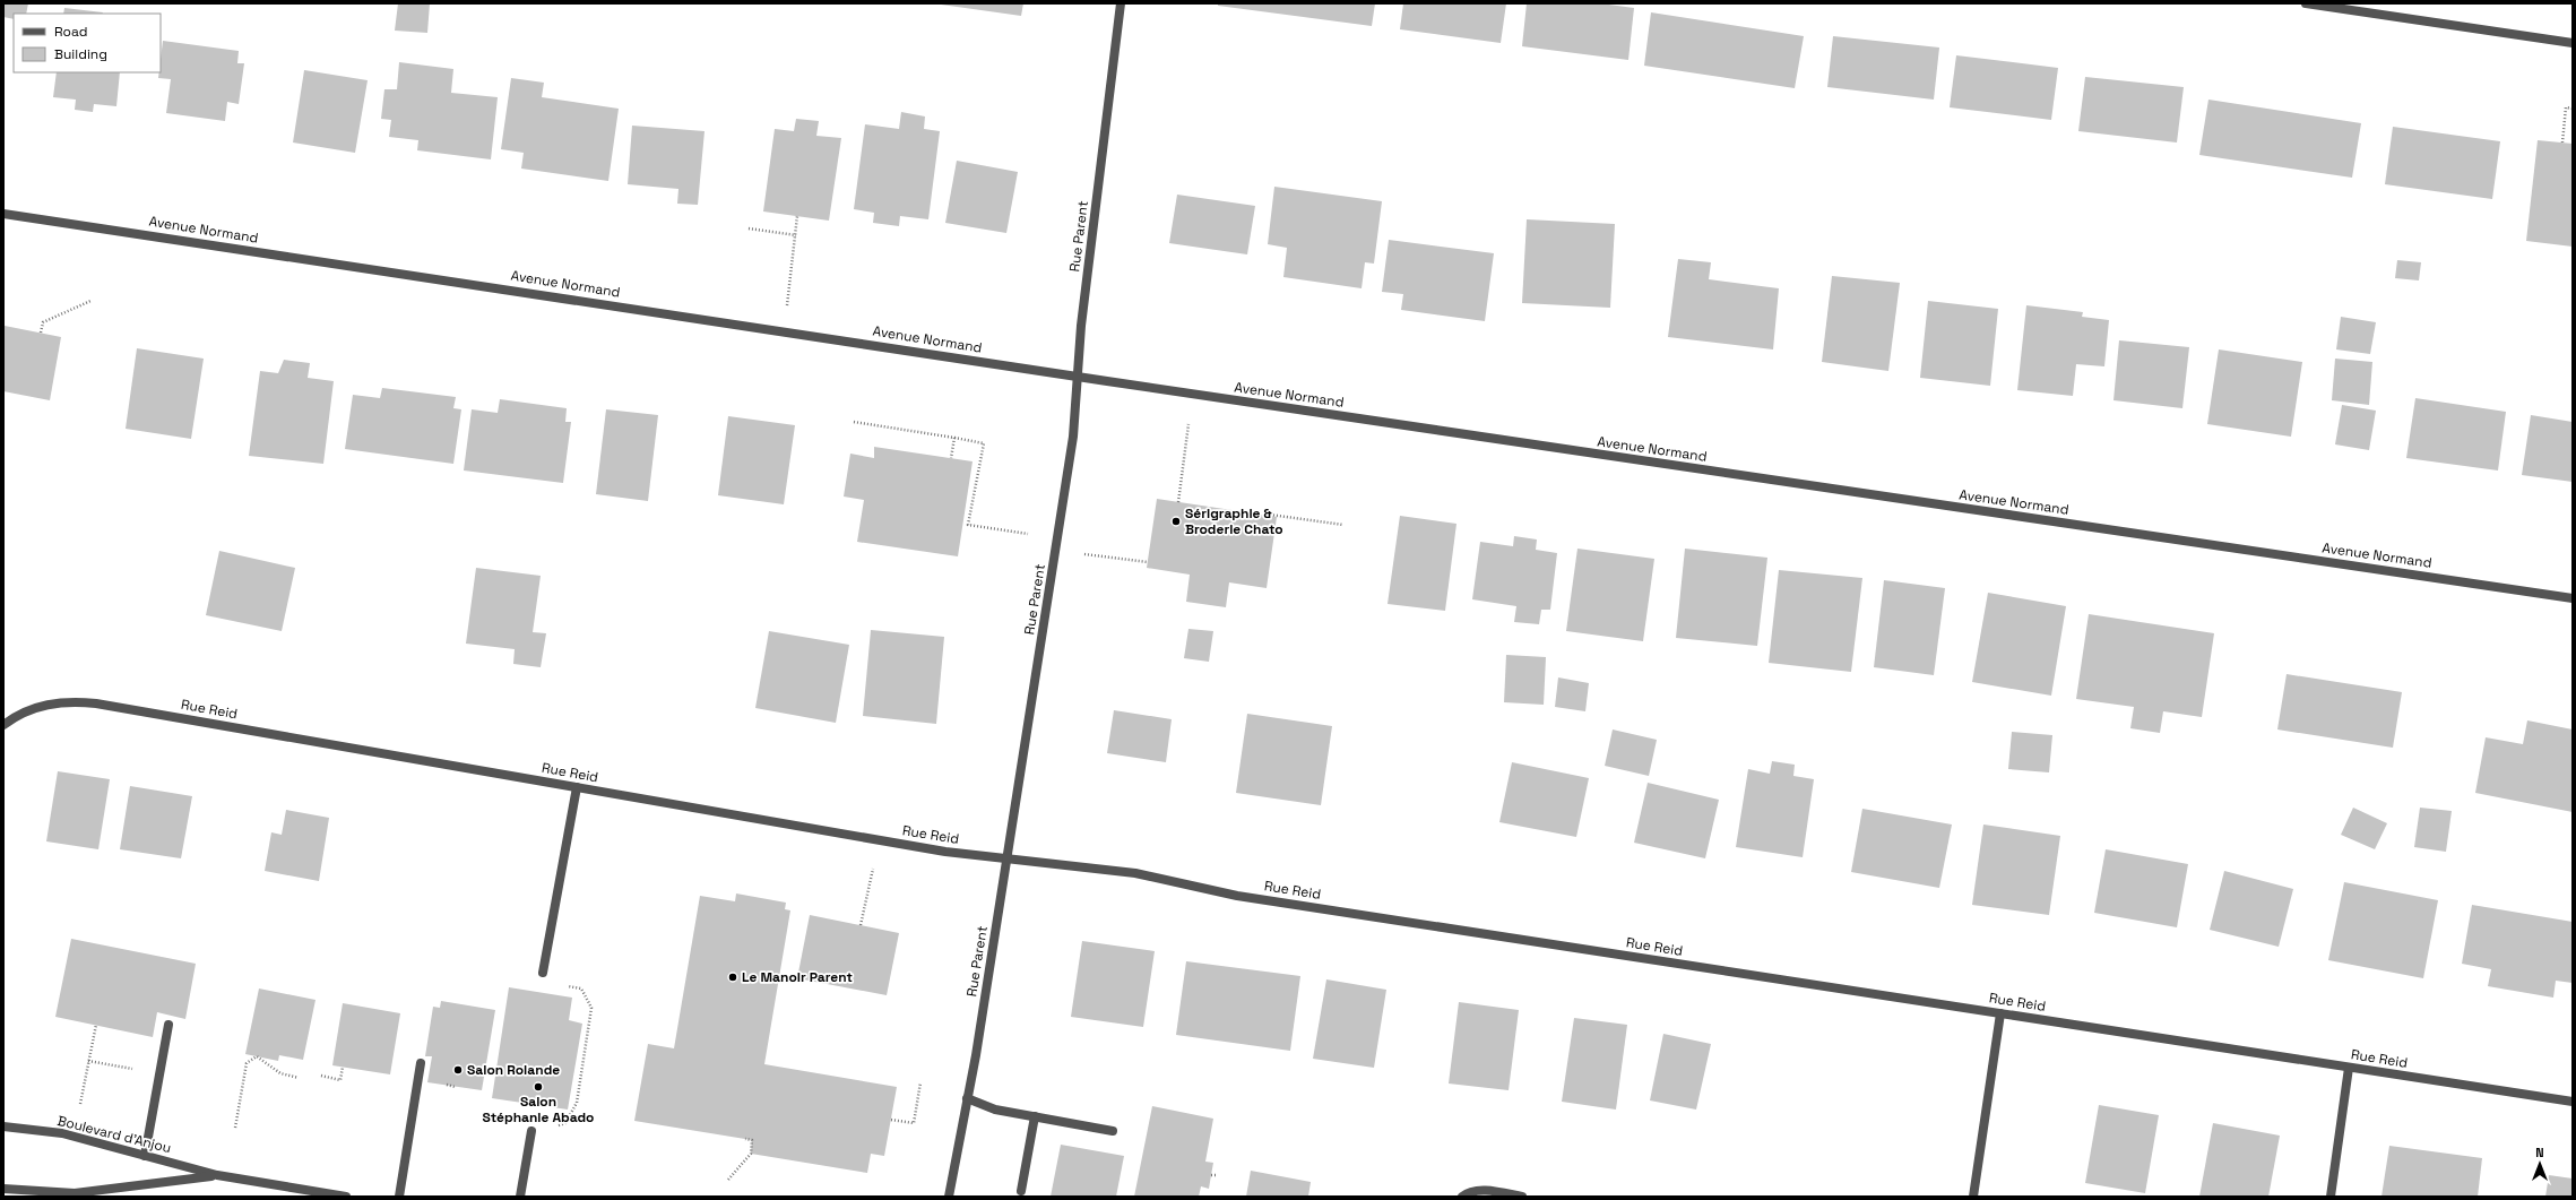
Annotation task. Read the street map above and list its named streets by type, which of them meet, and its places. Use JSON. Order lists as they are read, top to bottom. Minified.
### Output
{"streets":{"street":["Avenue Normand","Rue Parent","Rue Reid","Boulevard d'Anjou"]},"crossings":[["Avenue Normand","Rue Parent"],["Rue Parent","Rue Reid"]],"places":["Sérigraphie & Broderie Chato","Le Manoir Parent","Salon Rolande","Salon Stéphanie Abado"],"legend":["Road","Building"],"north":"top"}
